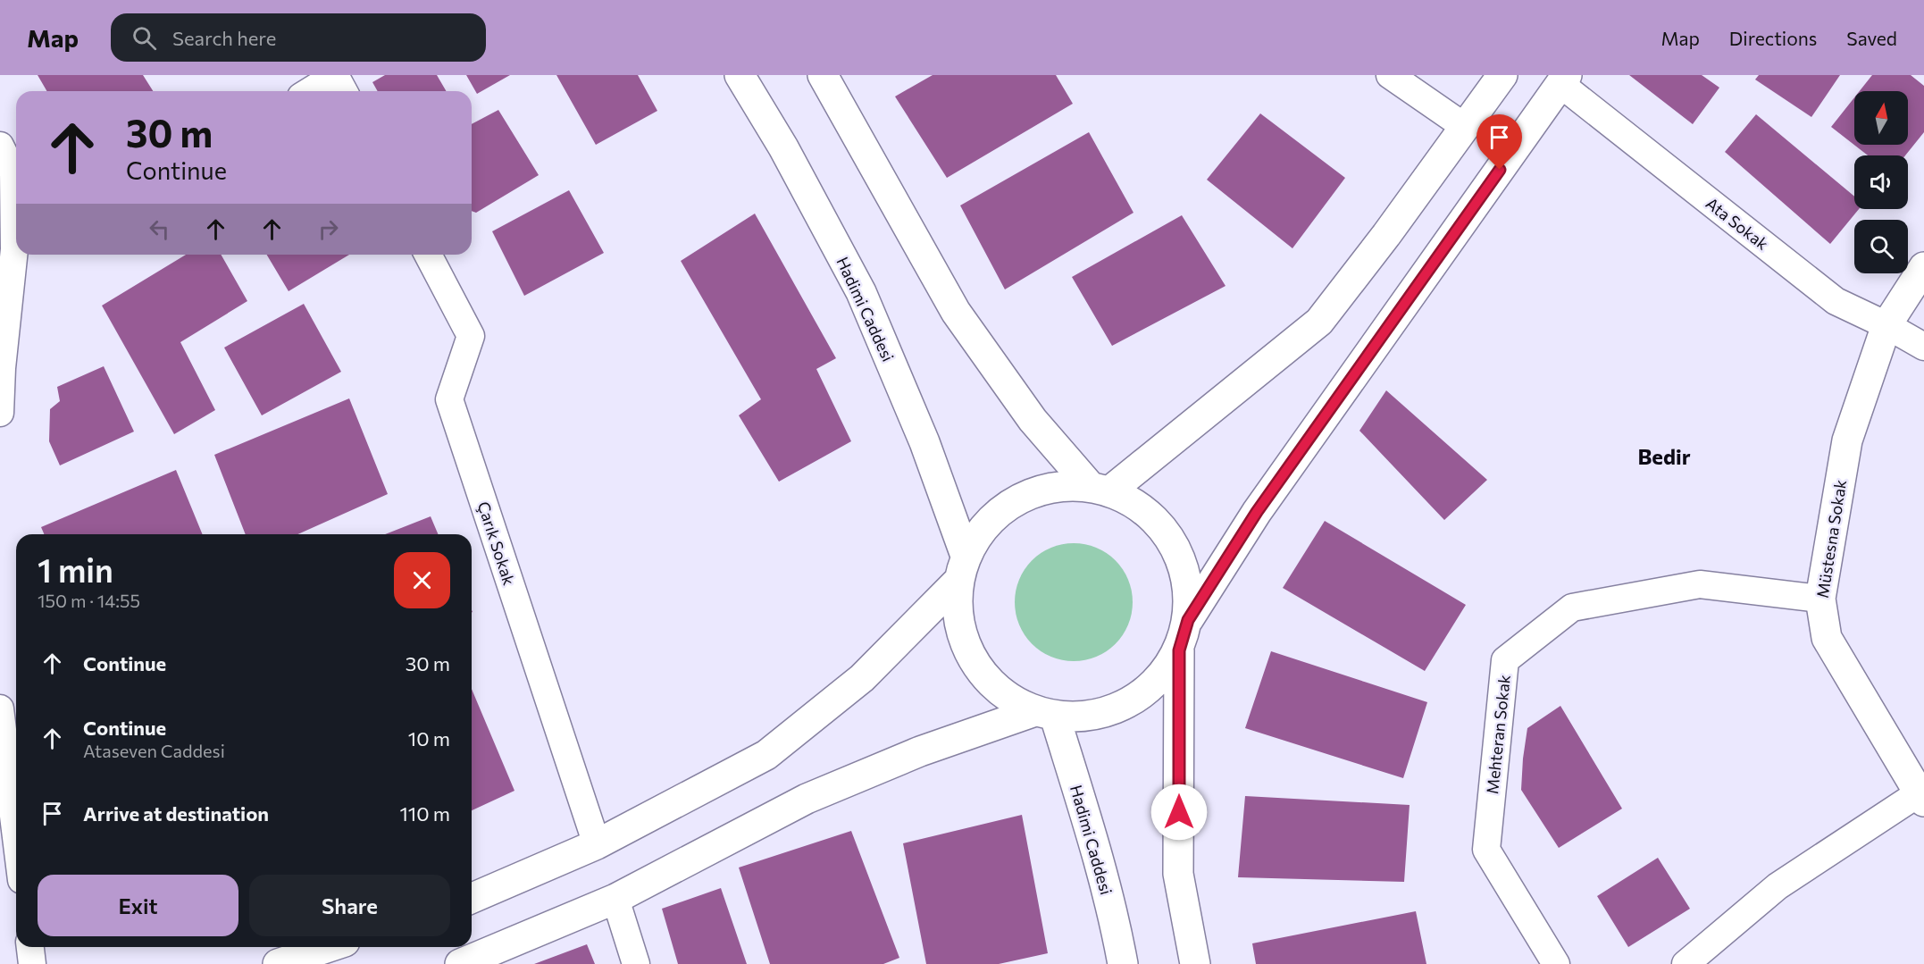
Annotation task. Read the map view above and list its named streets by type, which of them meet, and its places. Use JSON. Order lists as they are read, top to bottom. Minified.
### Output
{"streets":{"main road":["Hadimi Caddesi","Müstesna Sokak"],"street":["Ata Sokak","Çarık Sokak","Mehteran Sokak"]},"crossings":[["Ata Sokak","Müstesna Sokak"],["Müstesna Sokak","Mehteran Sokak"]],"districts":["Bedir"],"north":"top","page":{"header":"Map","search":"Search here","nav":["Map","Directions","Saved"],"turn":["30 m","Continue"],"heading":["1 min","150 m · 14:55"],"list":[{"name":"Continue","value":"30 m"},{"name":"Continue","note":"Ataseven Caddesi","value":"10 m"},{"name":"Arrive at destination","value":"110 m"}],"buttons":["Exit","Share"]}}
